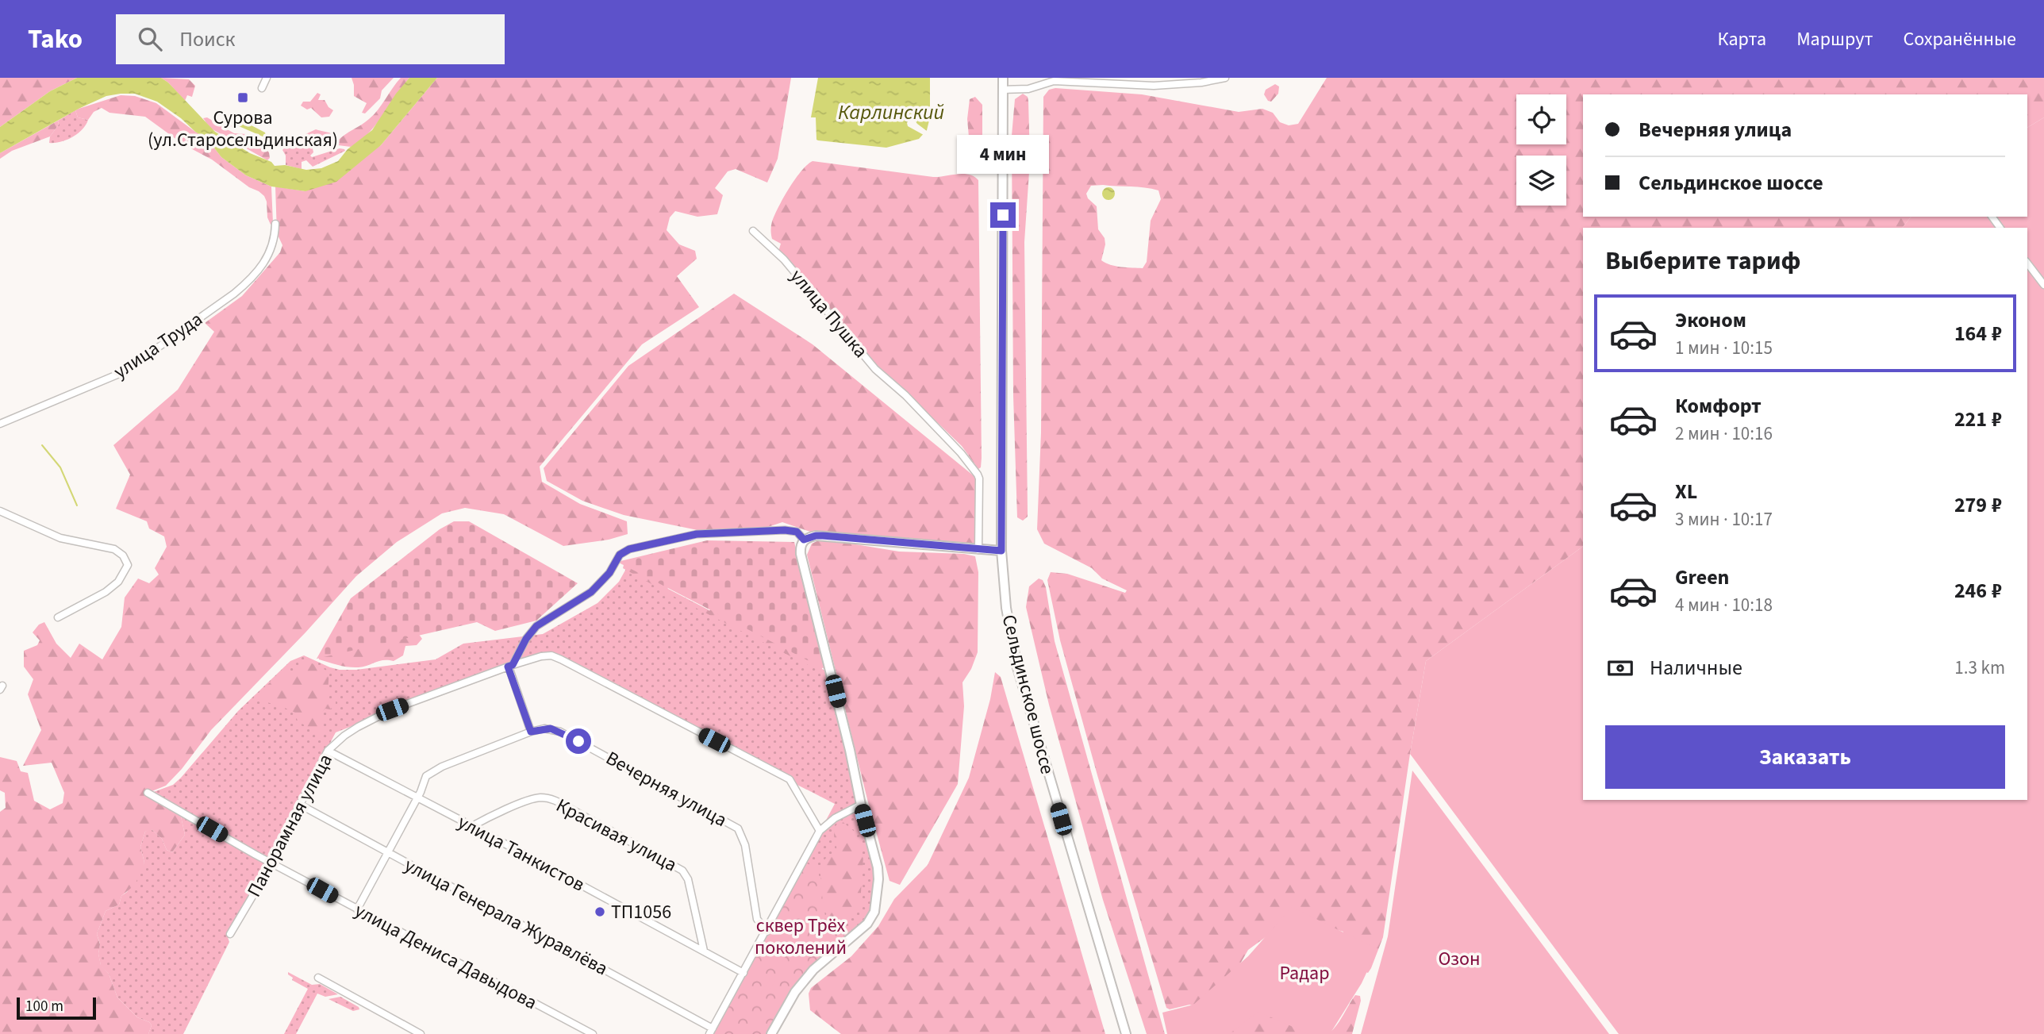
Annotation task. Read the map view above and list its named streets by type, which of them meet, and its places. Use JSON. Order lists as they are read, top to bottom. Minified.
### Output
{"streets":{"main road":["Сельдинское шоссе"],"street":["улица Пушка","улица Труда","Вечерняя улица","Панорамная улица","Красивая улица","улица Танкистов","улица Генерала Журавлёва","улица Дениса Давыдова"]},"crossings":[["Вечерняя улица","улица Танкистов"],["Вечерняя улица","улица Генерала Журавлёва"],["Вечерняя улица","улица Дениса Давыдова"],["Панорамная улица","улица Танкистов"],["Панорамная улица","улица Генерала Журавлёва"],["Панорамная улица","улица Дениса Давыдова"],["Красивая улица","улица Танкистов"]],"water":["Карлинский"],"parks":["сквер Трёх поколений","Озон","Радар"],"places":{"transit":["Сурова (ул.Старосельдинская)"],"other":["ТП1056"]},"scale_bar":"100 m","page":{"header":"Tako","search":"Поиск","nav":["Карта","Маршрут","Сохранённые"],"banner":["Вечерняя улица","Сельдинское шоссе"],"bubble":"4 мин","heading":"Выберите тариф","list":[{"name":"Эконом","note":"1 мин · 10:15","value":"164 ₽"},{"name":"Комфорт","note":"2 мин · 10:16","value":"221 ₽"},{"name":"XL","note":"3 мин · 10:17","value":"279 ₽"},{"name":"Green","note":"4 мин · 10:18","value":"246 ₽"}],"pay":["Наличные","1.3 km"],"buttons":"Заказать","scale":"100 m"}}
